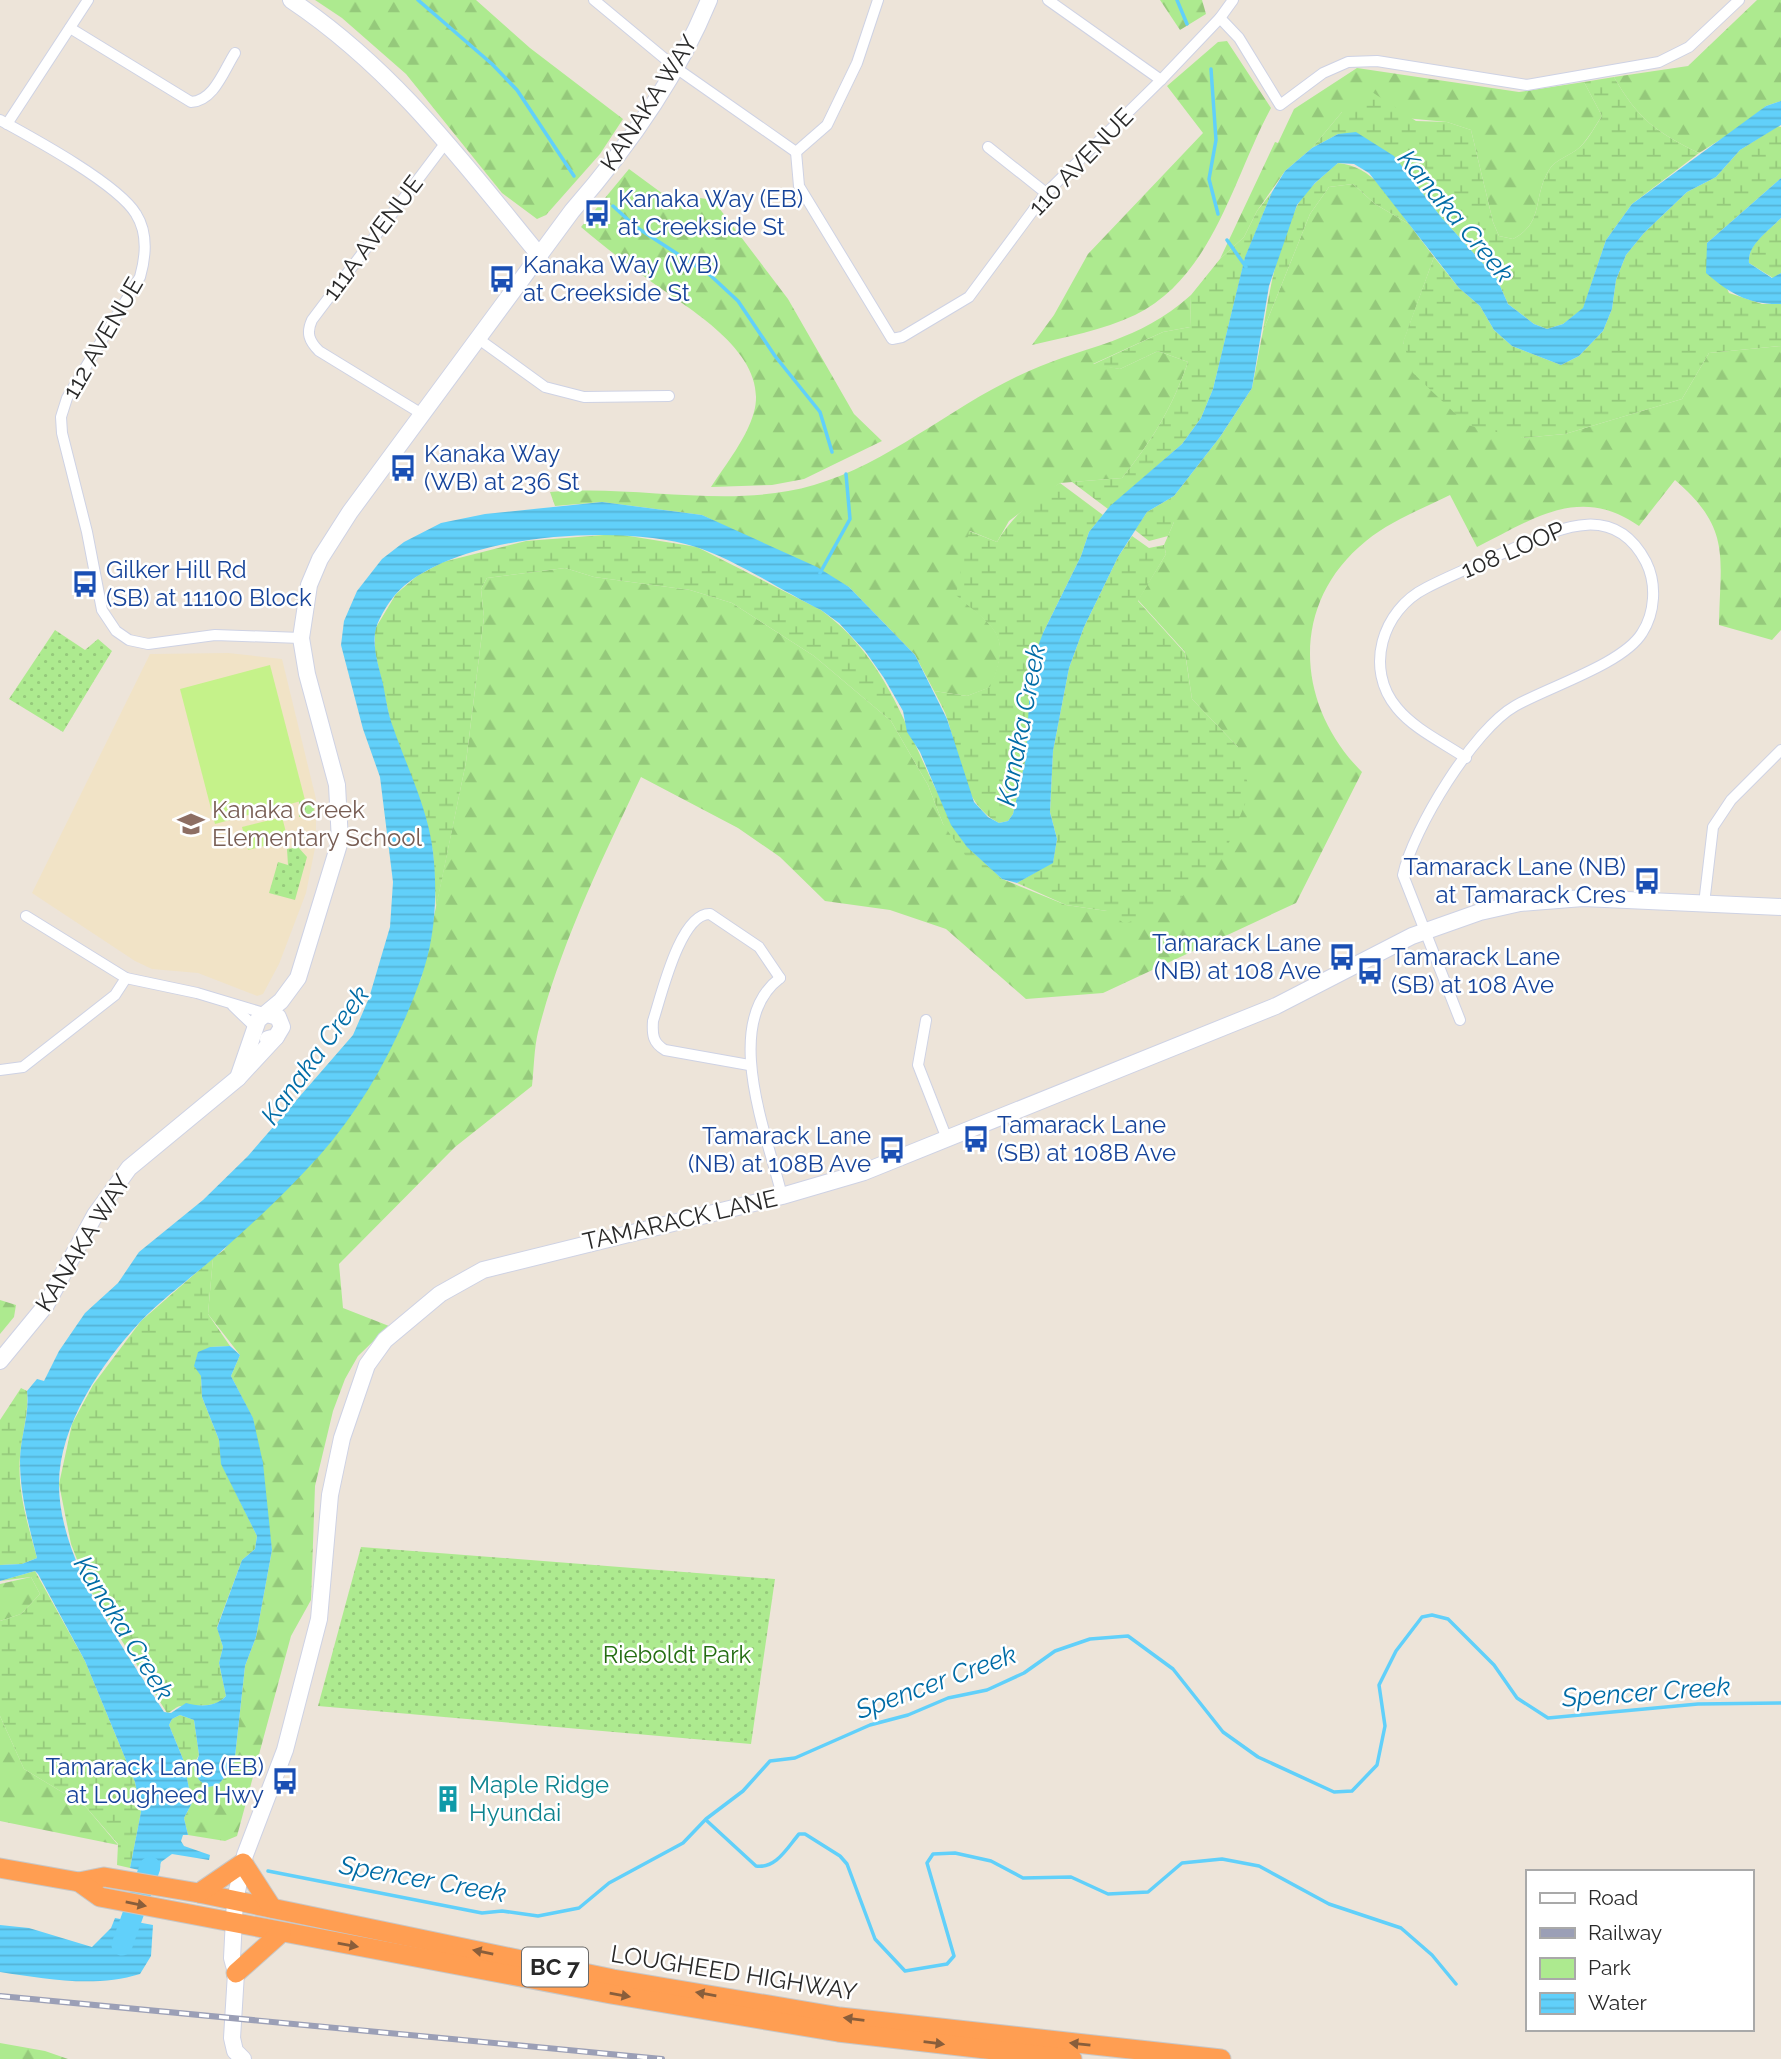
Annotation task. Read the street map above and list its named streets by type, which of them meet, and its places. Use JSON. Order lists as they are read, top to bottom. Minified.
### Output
{"streets":{"highway":["BC 7","LOUGHEED HIGHWAY"],"street":["KANAKA WAY","110 AVENUE","111A AVENUE","112 AVENUE","108 LOOP","TAMARACK LANE"]},"crossings":[["KANAKA WAY","111A AVENUE"],["KANAKA WAY","112 AVENUE"],["108 LOOP","TAMARACK LANE"],["TAMARACK LANE","LOUGHEED HIGHWAY"]],"water":["Kanaka Creek","Spencer Creek"],"parks":["Rieboldt Park"],"places":{"bus stop":["Kanaka Way (EB) at Creekside St","Kanaka Way (WB) at Creekside St","Kanaka Way (WB) at 236 St","Gilker Hill Rd (SB) at 11100 Block","Tamarack Lane (NB) at Tamarack Cres","Tamarack Lane (NB) at 108 Ave","Tamarack Lane (SB) at 108 Ave","Tamarack Lane (SB) at 108B Ave","Tamarack Lane (NB) at 108B Ave","Tamarack Lane (EB) at Lougheed Hwy"],"school or university":["Kanaka Creek Elementary School"],"building":["Maple Ridge Hyundai"]},"legend":["Road","Railway","Park","Water"]}
